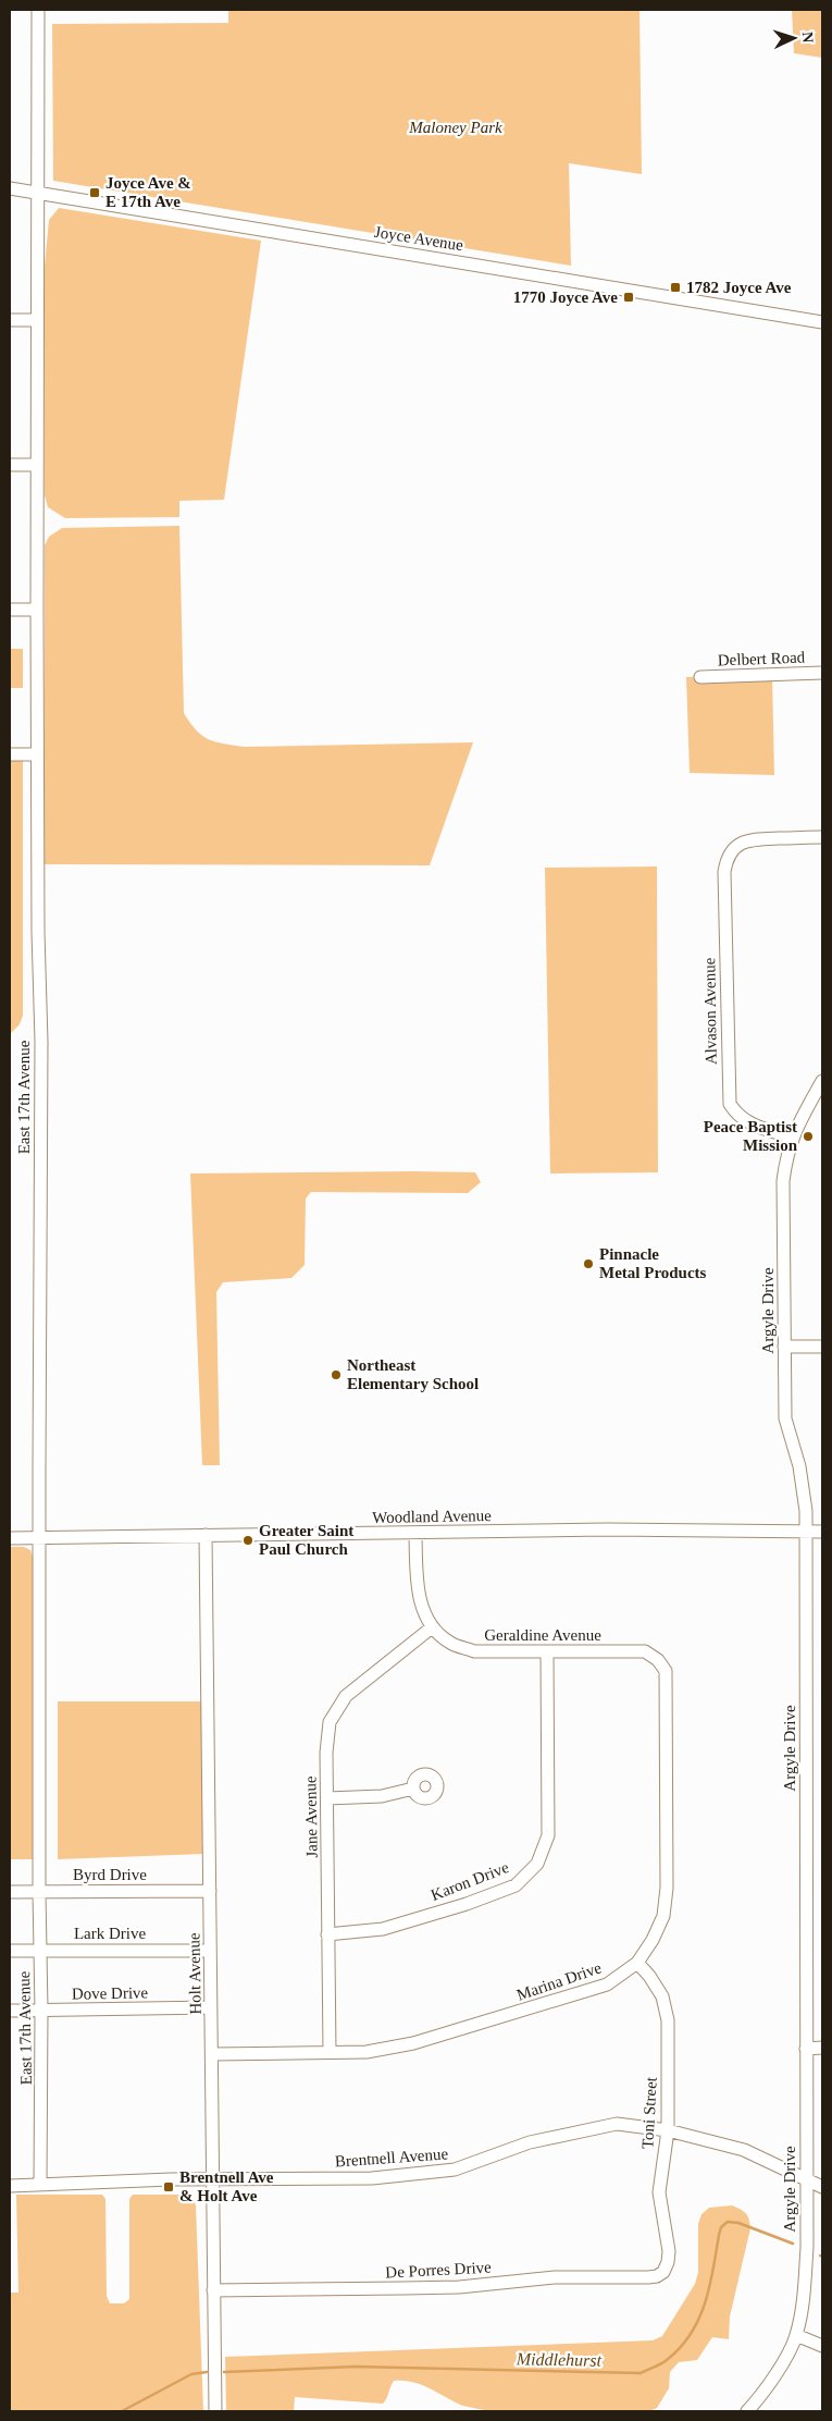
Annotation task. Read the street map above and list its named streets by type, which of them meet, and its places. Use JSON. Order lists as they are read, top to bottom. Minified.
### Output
{"streets":{"street":["Joyce Avenue","Delbert Road","Alvason Avenue","East 17th Avenue","Argyle Drive","Woodland Avenue","Geraldine Avenue","Jane Avenue","Byrd Drive","Karon Drive","Lark Drive","Holt Avenue","Marina Drive","Dove Drive","Toni Street","Brentnell Avenue","De Porres Drive"]},"crossings":[["Joyce Avenue","East 17th Avenue"],["Alvason Avenue","Argyle Drive"],["East 17th Avenue","Woodland Avenue"],["East 17th Avenue","Byrd Drive"],["East 17th Avenue","Lark Drive"],["East 17th Avenue","Dove Drive"],["East 17th Avenue","Brentnell Avenue"],["Argyle Drive","Woodland Avenue"],["Argyle Drive","Brentnell Avenue"],["Woodland Avenue","Holt Avenue"],["Geraldine Avenue","Jane Avenue"],["Geraldine Avenue","Karon Drive"],["Geraldine Avenue","Marina Drive"],["Jane Avenue","Karon Drive"],["Jane Avenue","Marina Drive"],["Byrd Drive","Holt Avenue"],["Lark Drive","Holt Avenue"],["Holt Avenue","Marina Drive"],["Holt Avenue","Dove Drive"],["Holt Avenue","Brentnell Avenue"],["Holt Avenue","De Porres Drive"],["Marina Drive","Toni Street"],["Toni Street","Brentnell Avenue"],["Toni Street","De Porres Drive"]],"water":["Middlehurst"],"parks":["Maloney Park"],"places":{"transit":["Joyce Ave & E 17th Ave","1782 Joyce Ave","1770 Joyce Ave","Brentnell Ave & Holt Ave"],"other":["Peace Baptist Mission","Pinnacle Metal Products","Northeast Elementary School","Greater Saint Paul Church"]},"north":"right"}
